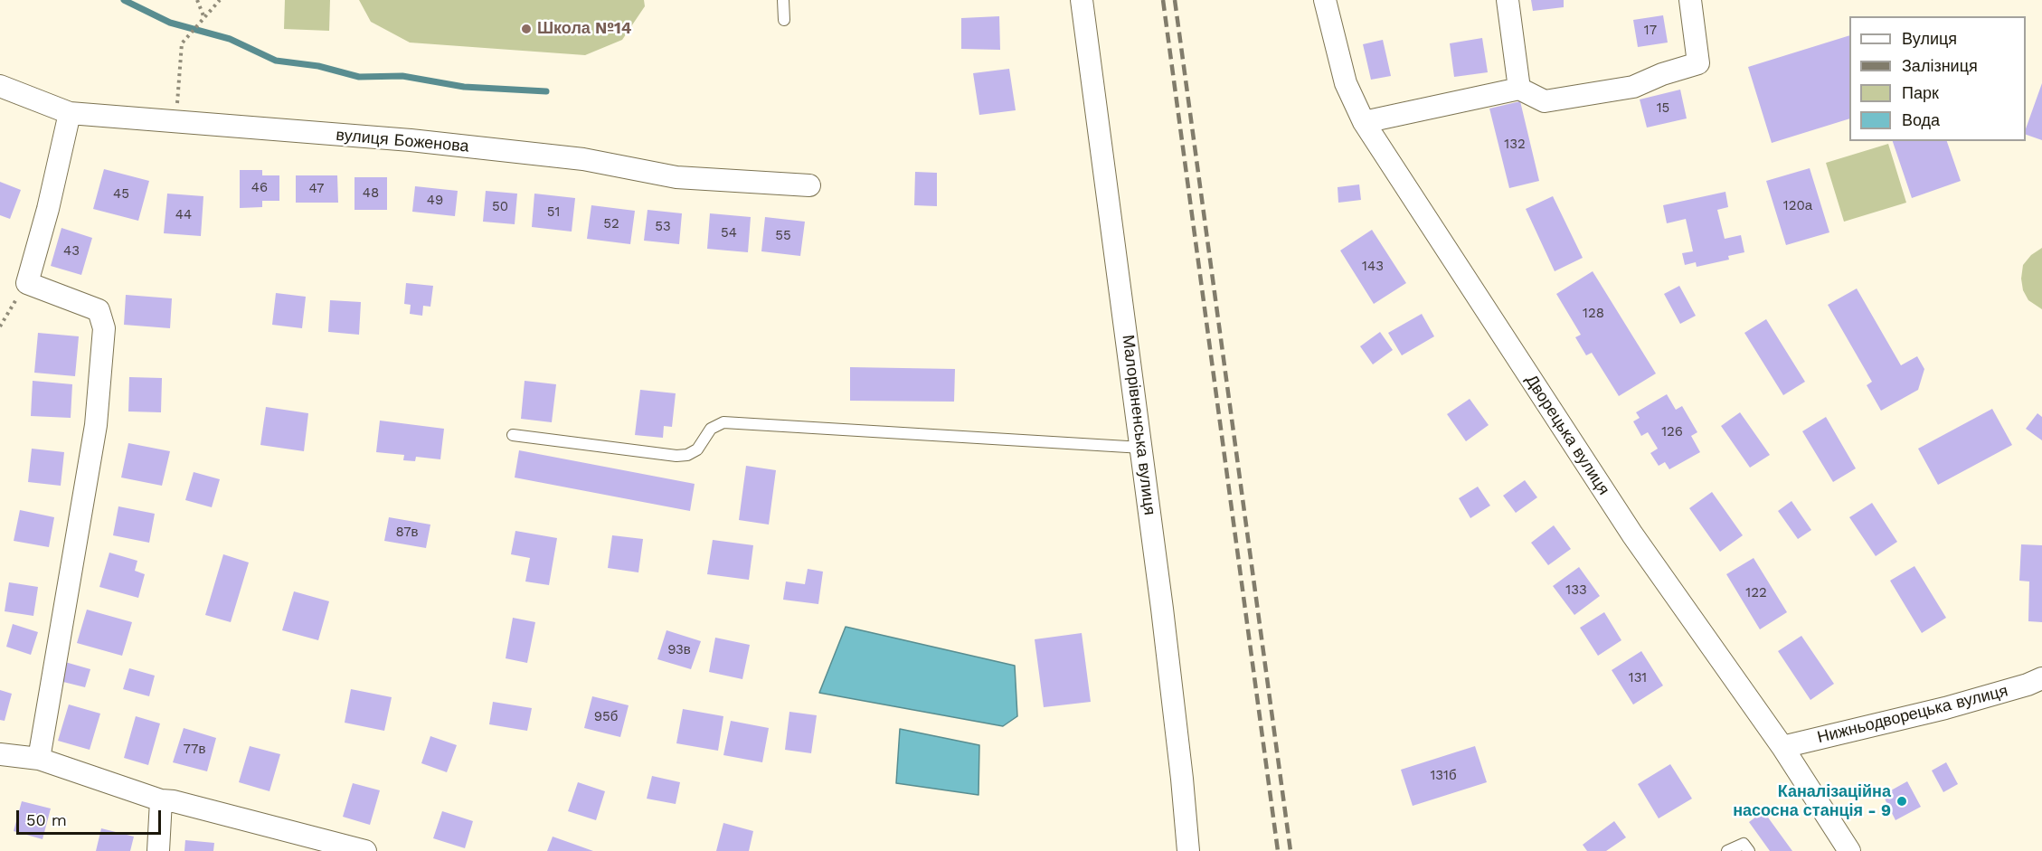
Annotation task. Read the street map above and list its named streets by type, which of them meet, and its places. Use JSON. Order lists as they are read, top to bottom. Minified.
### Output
{"streets":{"street":["вулиця Боженова","Малорівненська вулиця","Дворецька вулиця","Нижньодворецька вулиця"]},"crossings":[["Дворецька вулиця","Нижньодворецька вулиця"]],"places":["Школа №14","Каналізаційна насосна станція - 9"],"house_numbers":["17","15","132","46","47","48","45","49","120а","50","51","44","52","53","54","55","43","143","128","126","87в","133","122","93в","131","95б","77в","131б"],"legend":["Вулиця","Залізниця","Парк","Вода"],"scale_bar":"50 m"}
